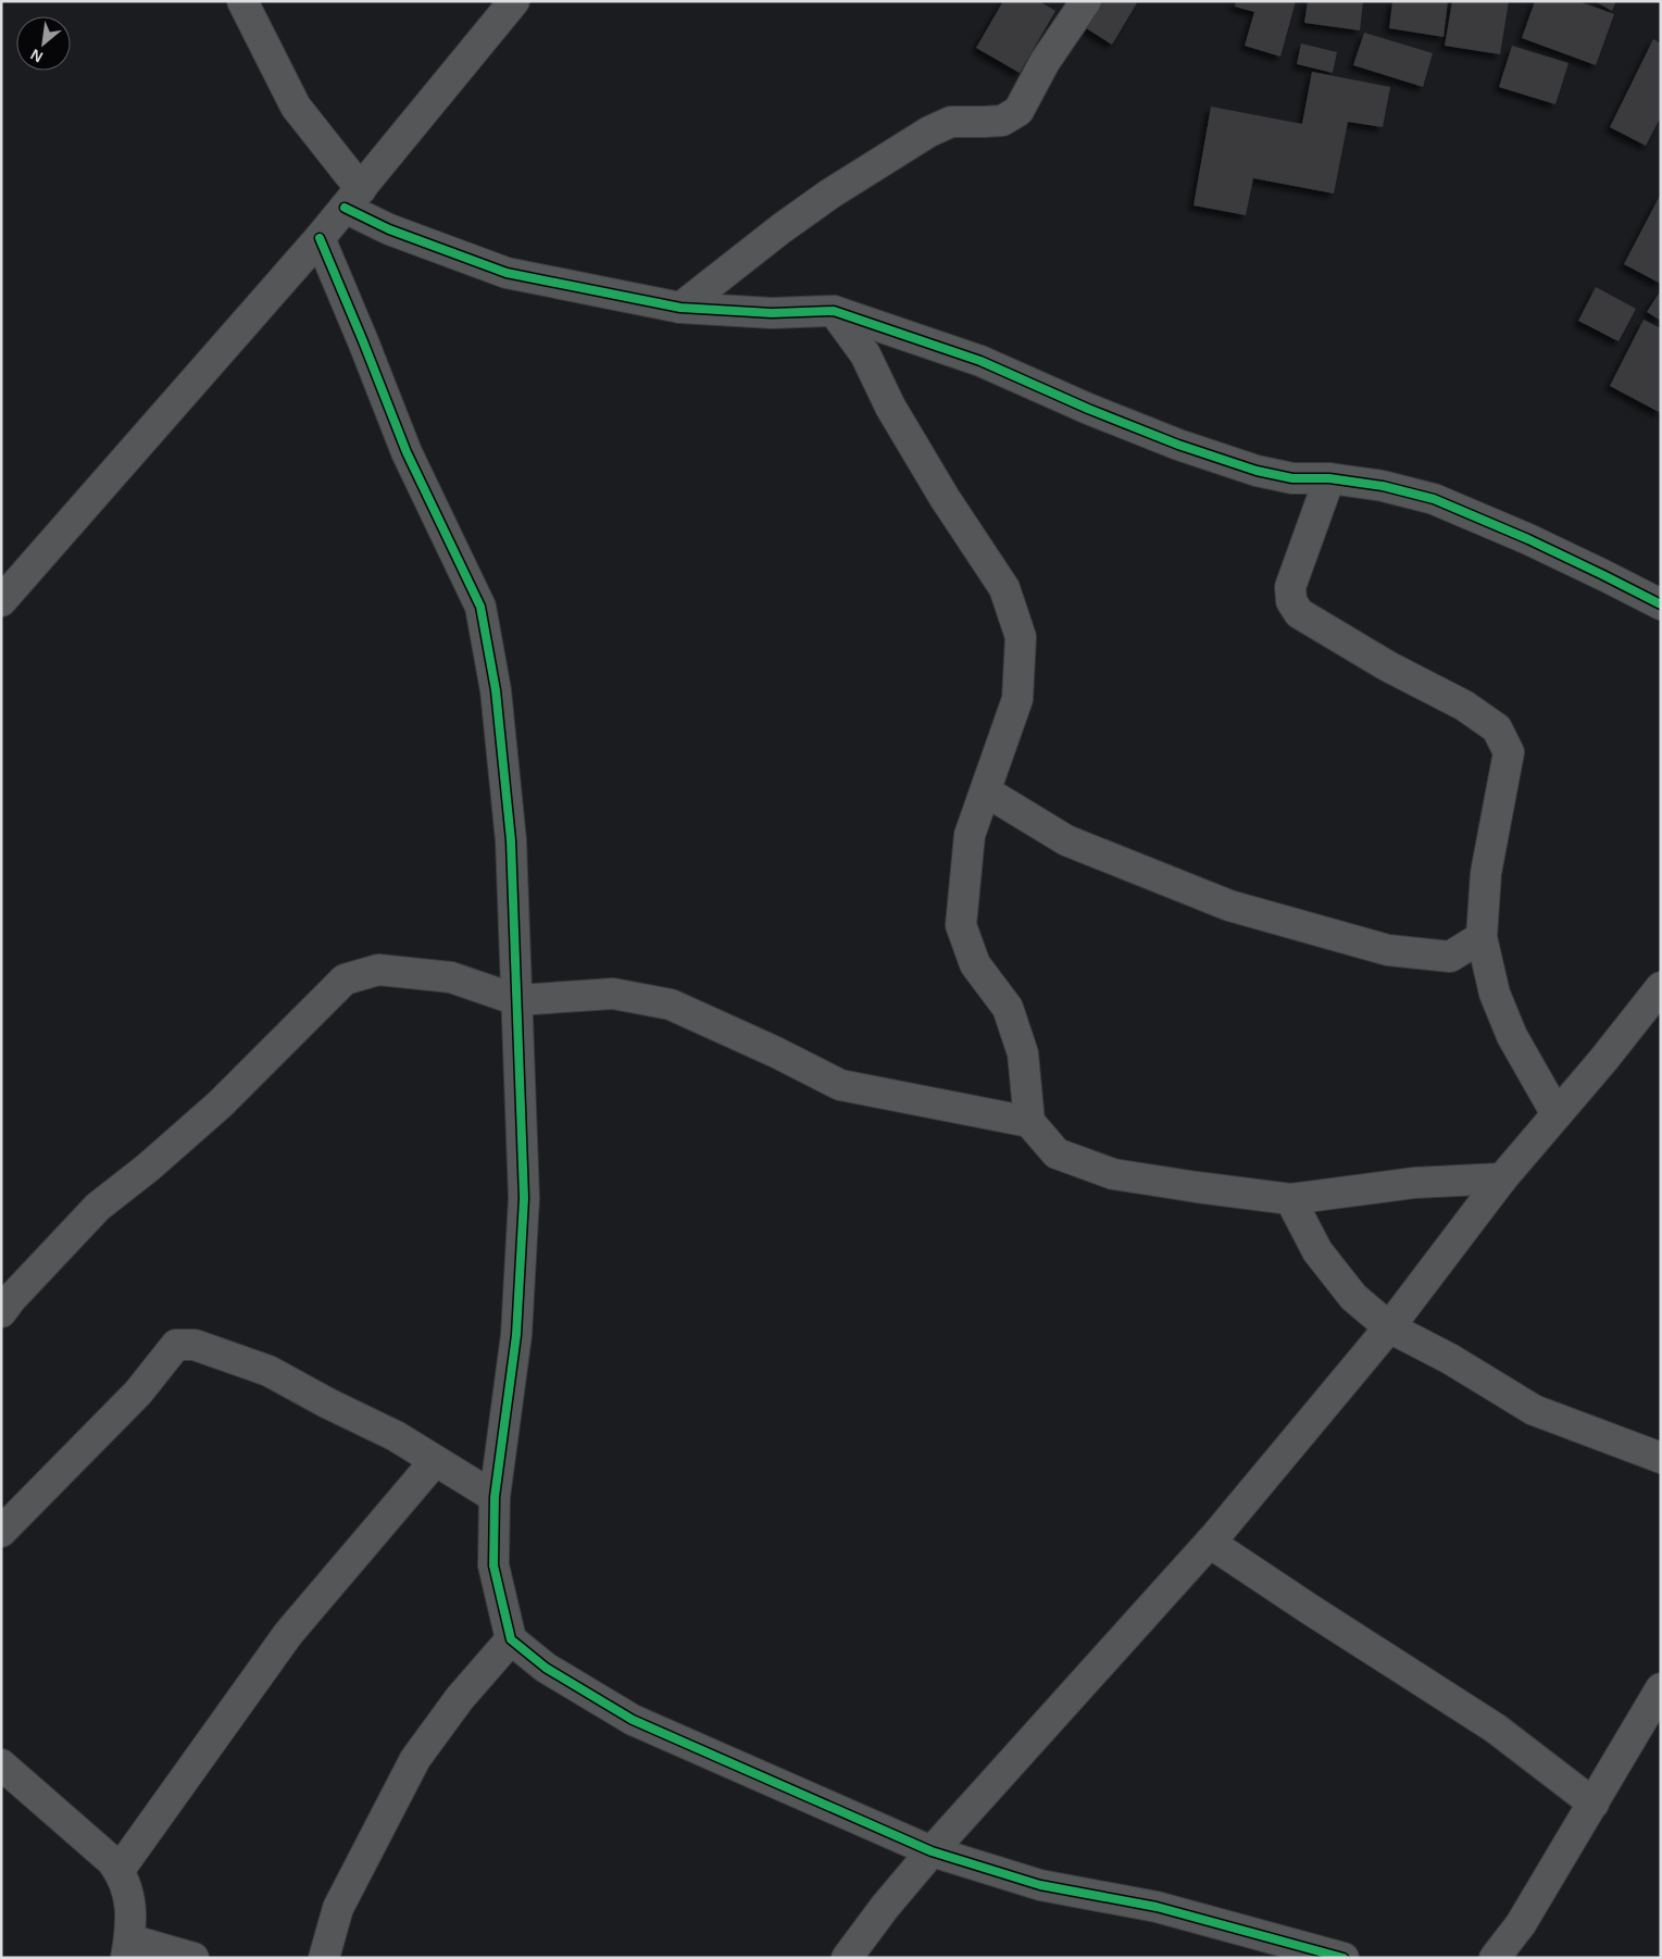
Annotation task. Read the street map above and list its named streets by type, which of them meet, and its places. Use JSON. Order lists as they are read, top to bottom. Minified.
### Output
{"north":"bottom left"}
